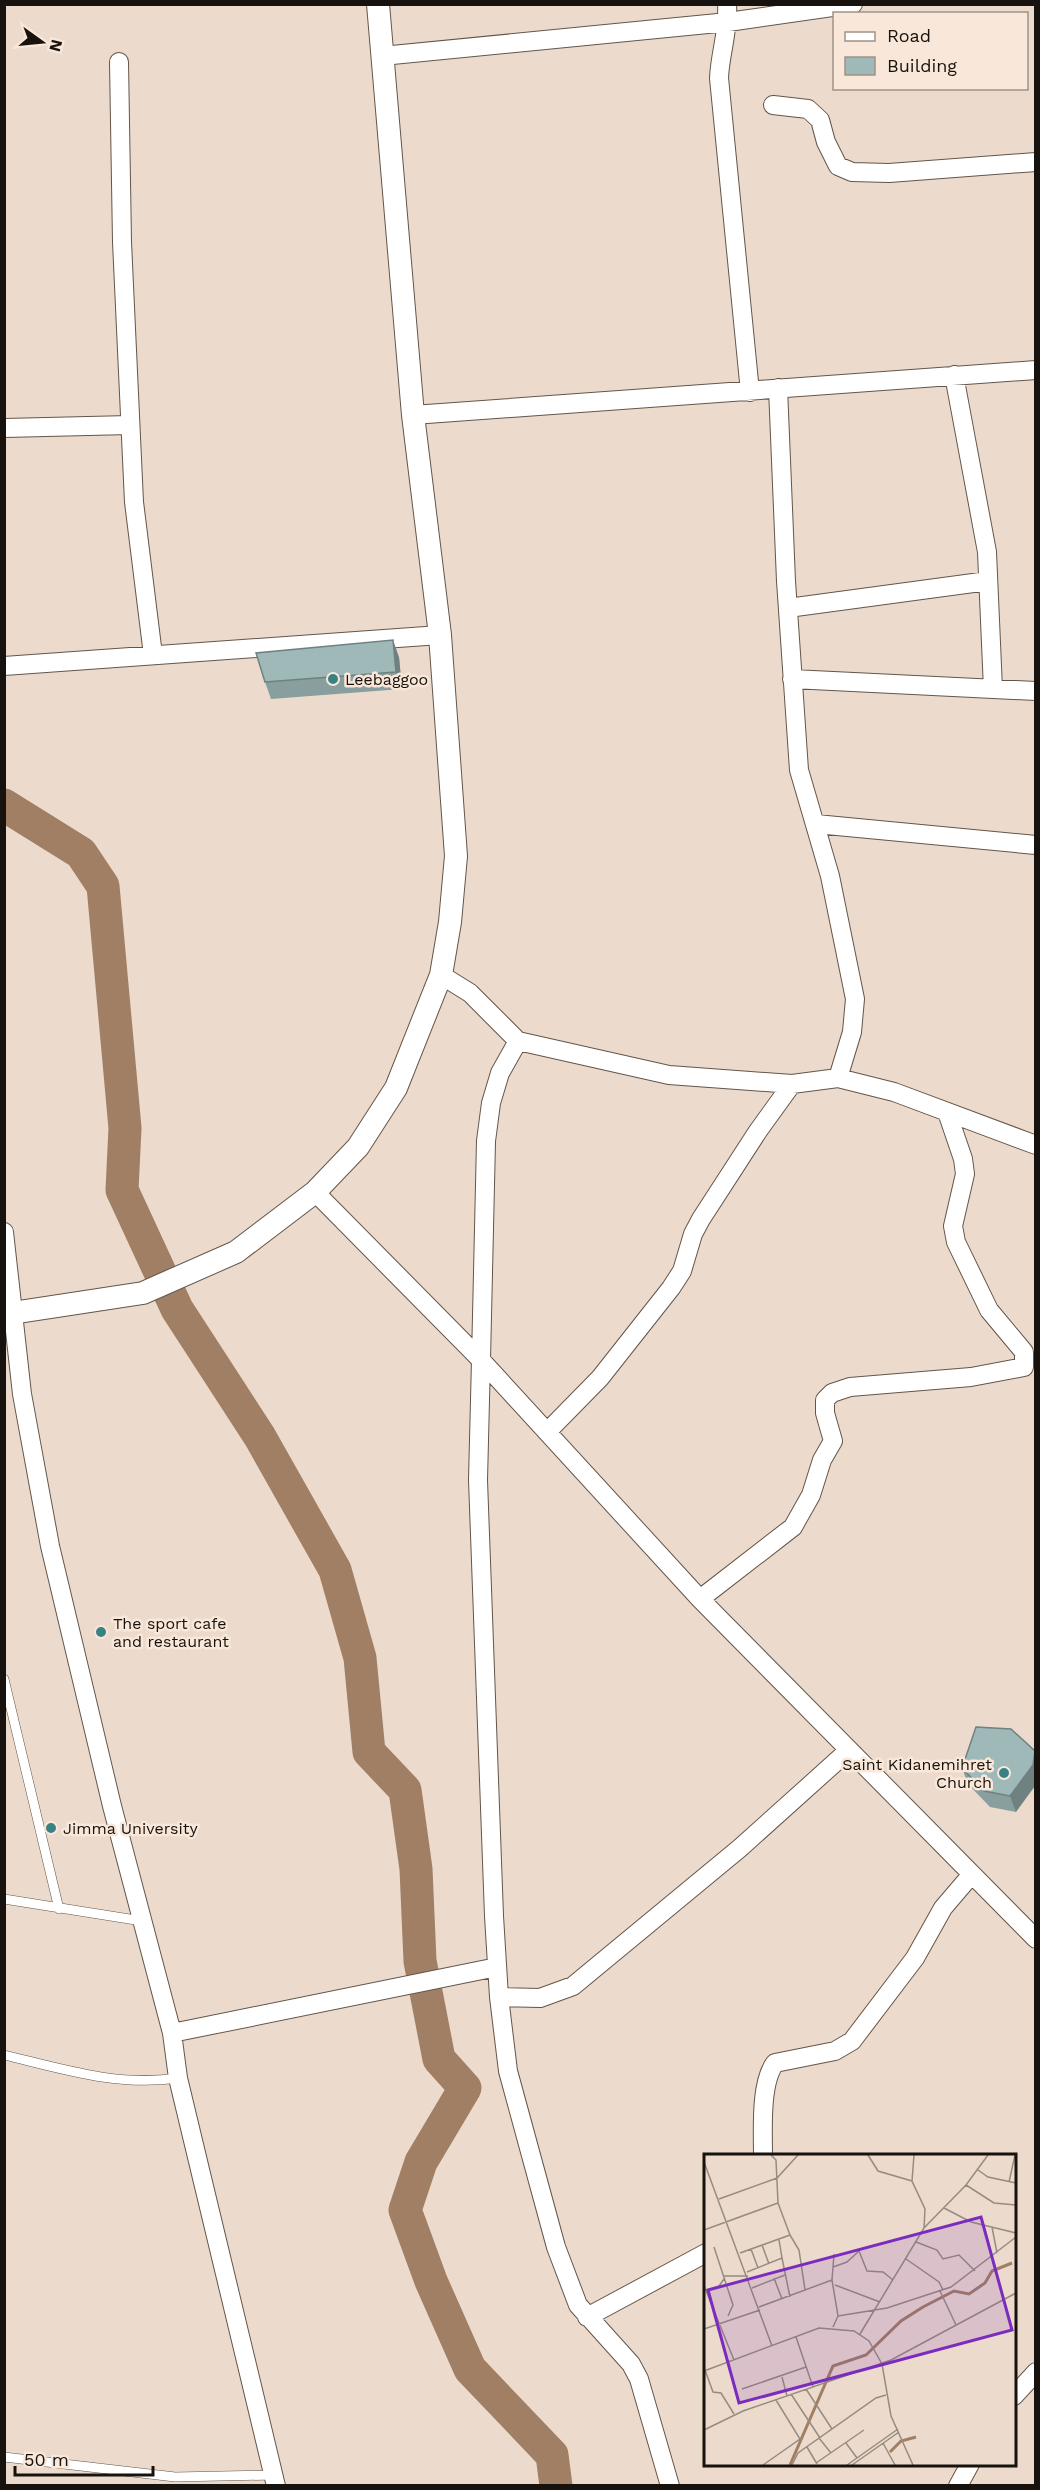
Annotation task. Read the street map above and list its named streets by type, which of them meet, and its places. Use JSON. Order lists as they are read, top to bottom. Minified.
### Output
{"places":["Leebaggoo","The sport cafe and restaurant","Saint Kidanemihret Church","Jimma University"],"legend":["Road","Building"],"scale_bar":"50 m","north":"right"}
